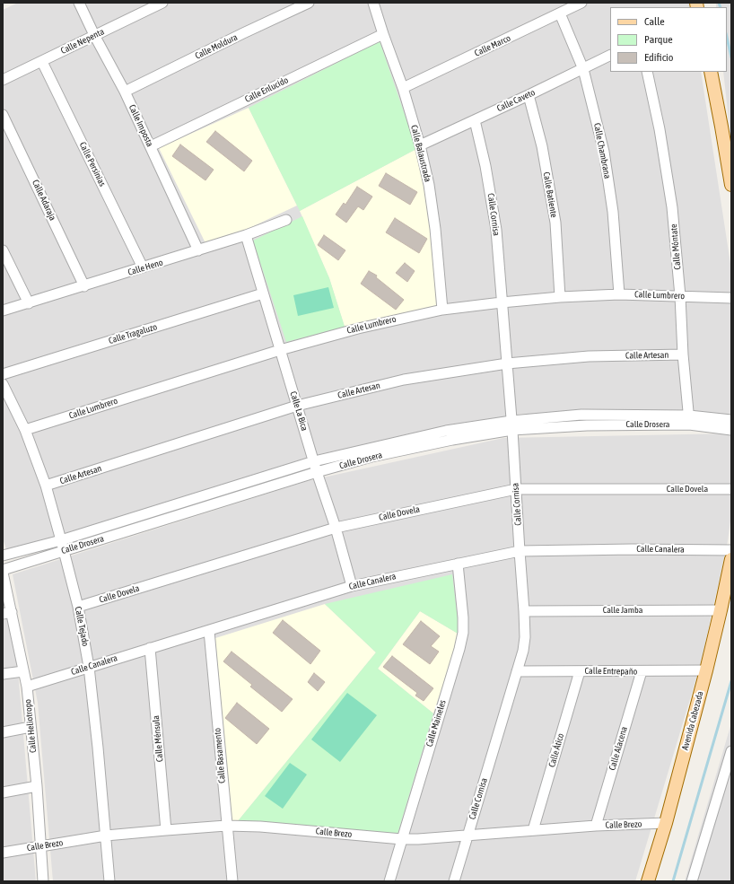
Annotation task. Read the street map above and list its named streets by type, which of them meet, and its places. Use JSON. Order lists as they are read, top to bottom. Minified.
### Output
{"streets":{"main road":["Avenida Cabezada"],"street":["Calle Nepenta","Calle Marco","Calle Moldura","Calle Enlucido","Calle Caveto","Calle Imposta","Calle Chambrana","Calle Balaustrada","Calle Persinias","Calle Batiente","Calle Adaraja","Calle Cornisa","Calle Móntate","Calle Heno","Calle Lumbrero","Calle Tragaluzo","Calle Artesan","Calle La Bica","Calle Drosera","Calle Dovela","Calle Canalera","Calle Jamba","Calle Tejado","Calle Entrepaño","Calle Maineles","Calle Heliotropo","Calle Ménsula","Calle Alacena","Calle Ático","Calle Basamento","Calle Brezo"]},"crossings":[["Calle Nepenta","Calle Imposta"],["Calle Nepenta","Calle Persinias"],["Calle Marco","Calle Chambrana"],["Calle Marco","Calle Balaustrada"],["Calle Moldura","Calle Imposta"],["Calle Enlucido","Calle Imposta"],["Calle Enlucido","Calle Balaustrada"],["Calle Caveto","Calle Chambrana"],["Calle Caveto","Calle Balaustrada"],["Calle Caveto","Calle Batiente"],["Calle Caveto","Calle Cornisa"],["Calle Imposta","Calle Heno"],["Calle Chambrana","Calle Lumbrero"],["Calle Balaustrada","Calle Lumbrero"],["Calle Persinias","Calle Heno"],["Calle Batiente","Calle Lumbrero"],["Calle Adaraja","Calle Heno"],["Calle Cornisa","Calle Lumbrero"],["Calle Cornisa","Calle Artesan"],["Calle Cornisa","Calle Drosera"],["Calle Cornisa","Calle Dovela"],["Calle Cornisa","Calle Canalera"],["Calle Cornisa","Calle Jamba"],["Calle Cornisa","Calle Entrepaño"],["Calle Cornisa","Calle Brezo"],["Calle Móntate","Calle Lumbrero"],["Calle Móntate","Calle Artesan"],["Calle Móntate","Calle Drosera"],["Calle Heno","Calle La Bica"],["Calle Lumbrero","Calle La Bica"],["Calle Lumbrero","Calle Tejado"],["Calle Tragaluzo","Calle La Bica"],["Calle Artesan","Calle La Bica"],["Calle Artesan","Calle Tejado"],["Calle La Bica","Calle Drosera"],["Calle La Bica","Calle Dovela"],["Calle La Bica","Calle Canalera"],["Calle Drosera","Calle Tejado"],["Calle Dovela","Calle Tejado"],["Calle Canalera","Calle Tejado"],["Calle Canalera","Calle Maineles"],["Calle Canalera","Calle Heliotropo"],["Calle Canalera","Calle Ménsula"],["Calle Canalera","Calle Basamento"],["Calle Jamba","Avenida Cabezada"],["Calle Tejado","Calle Brezo"],["Calle Entrepaño","Avenida Cabezada"],["Calle Entrepaño","Calle Alacena"],["Calle Entrepaño","Calle Ático"],["Avenida Cabezada","Calle Brezo"],["Calle Maineles","Calle Brezo"],["Calle Heliotropo","Calle Brezo"],["Calle Ménsula","Calle Brezo"],["Calle Alacena","Calle Brezo"],["Calle Ático","Calle Brezo"],["Calle Basamento","Calle Brezo"]],"legend":["Calle","Parque","Edificio"]}
